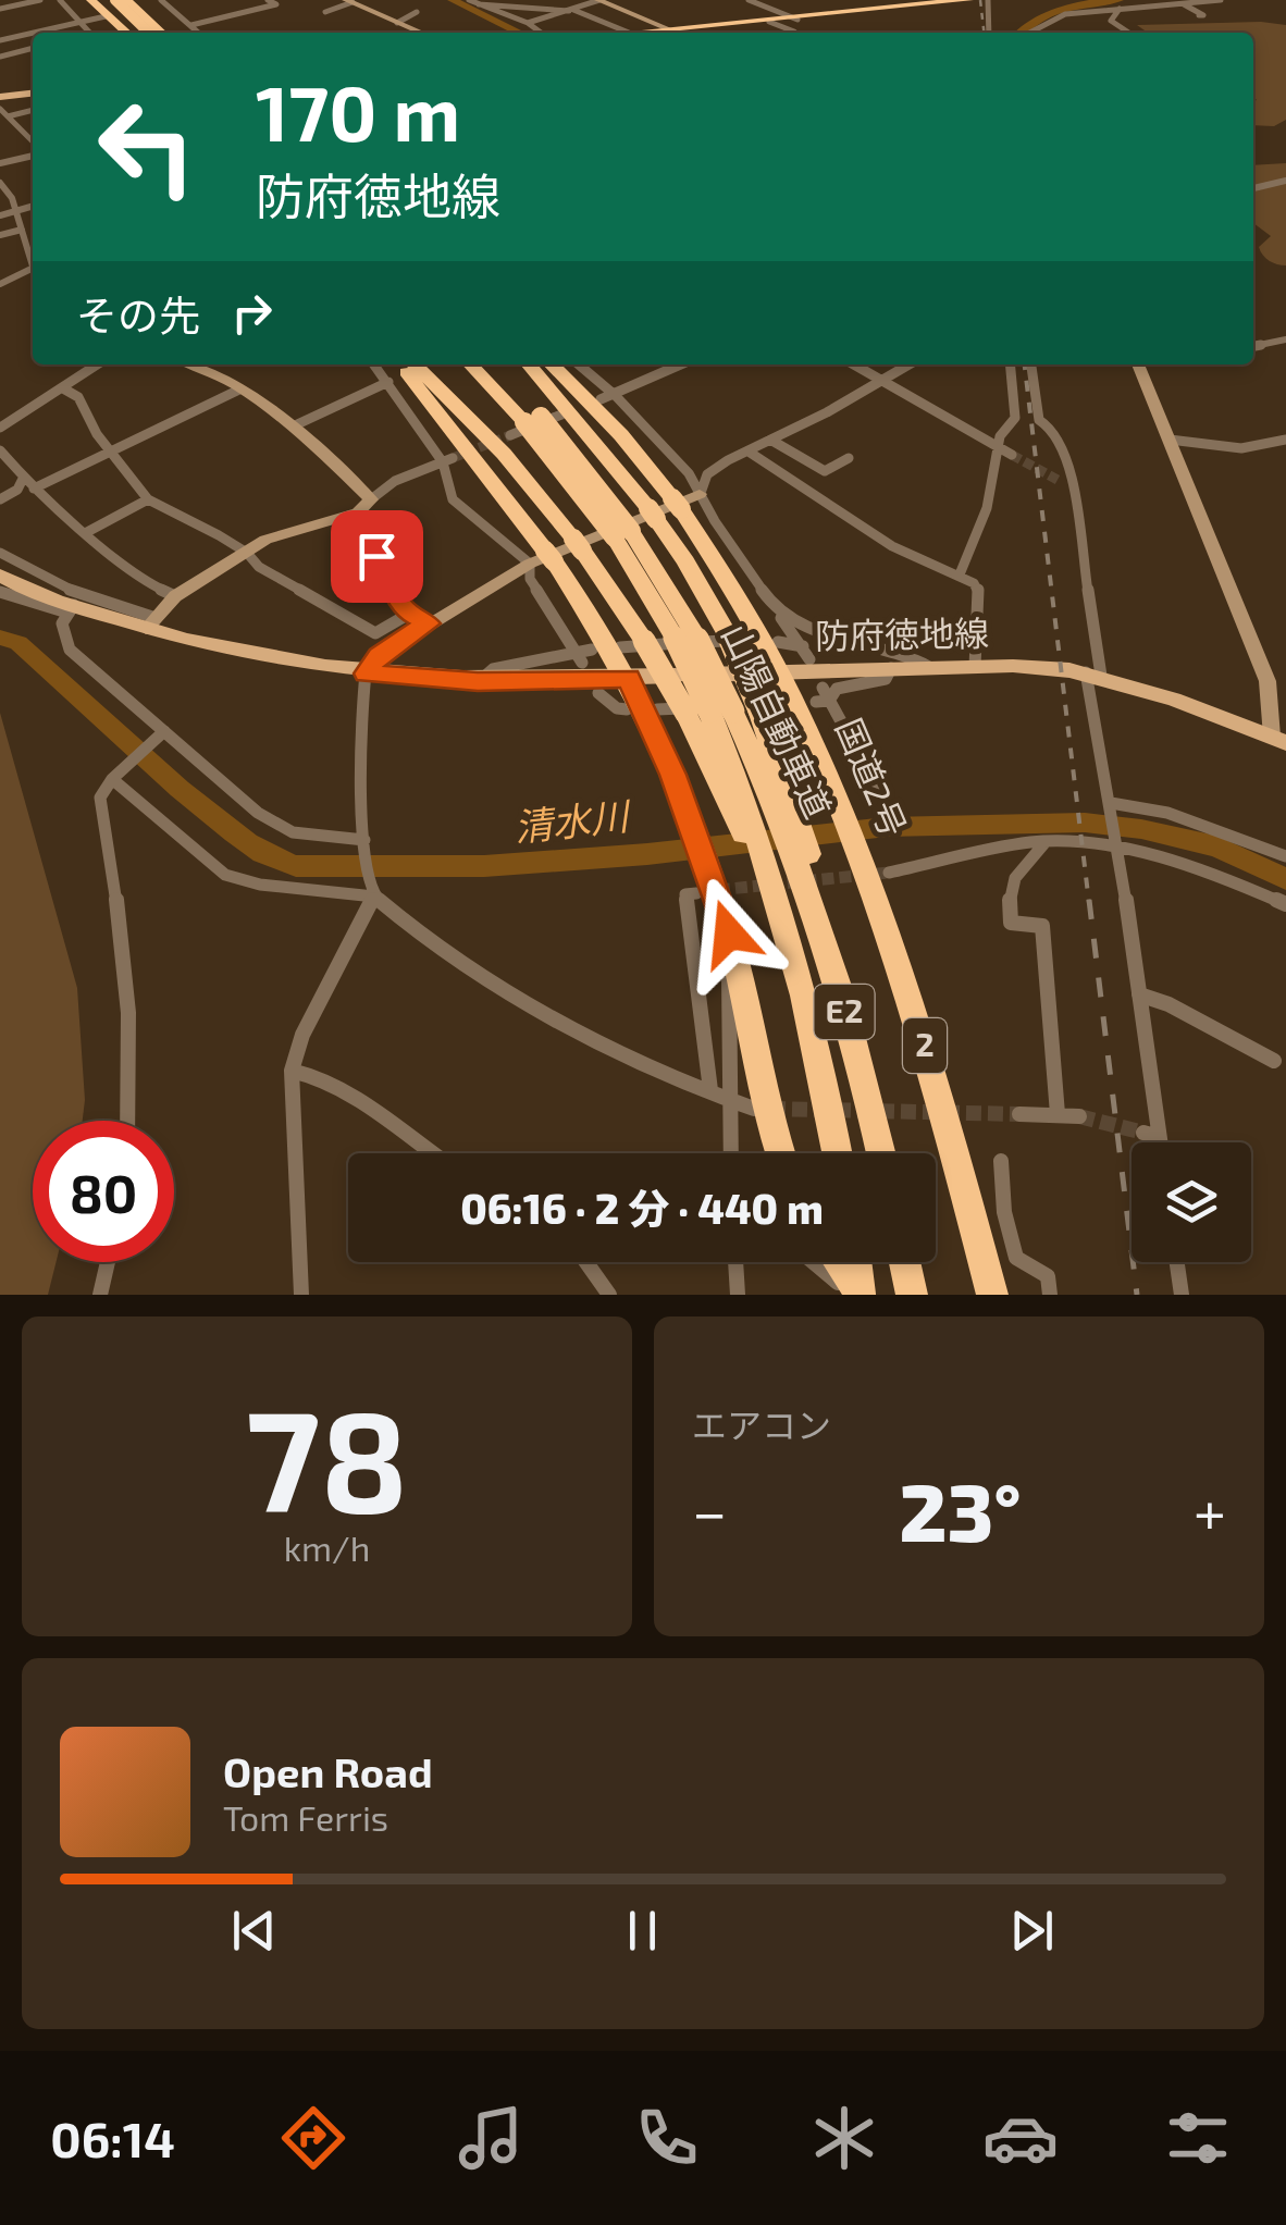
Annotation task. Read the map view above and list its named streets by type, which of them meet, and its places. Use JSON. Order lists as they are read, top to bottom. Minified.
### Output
{"streets":{"highway":["山陽自動車道","国道2号","E2","2"],"main road":["防府徳地線"]},"crossings":[["防府徳地線","国道2号"]],"water":["清水川"],"page":{"turn":["170 m","防府徳地線"],"then":"その先","limit":"80","trip":"06:16 · 2 分 · 440 m","tile":[["78","km/h"],"エアコン"],"heat":["−","23°","+"],"song":["Open Road","Tom Ferris"],"tabs":"06:14"}}
